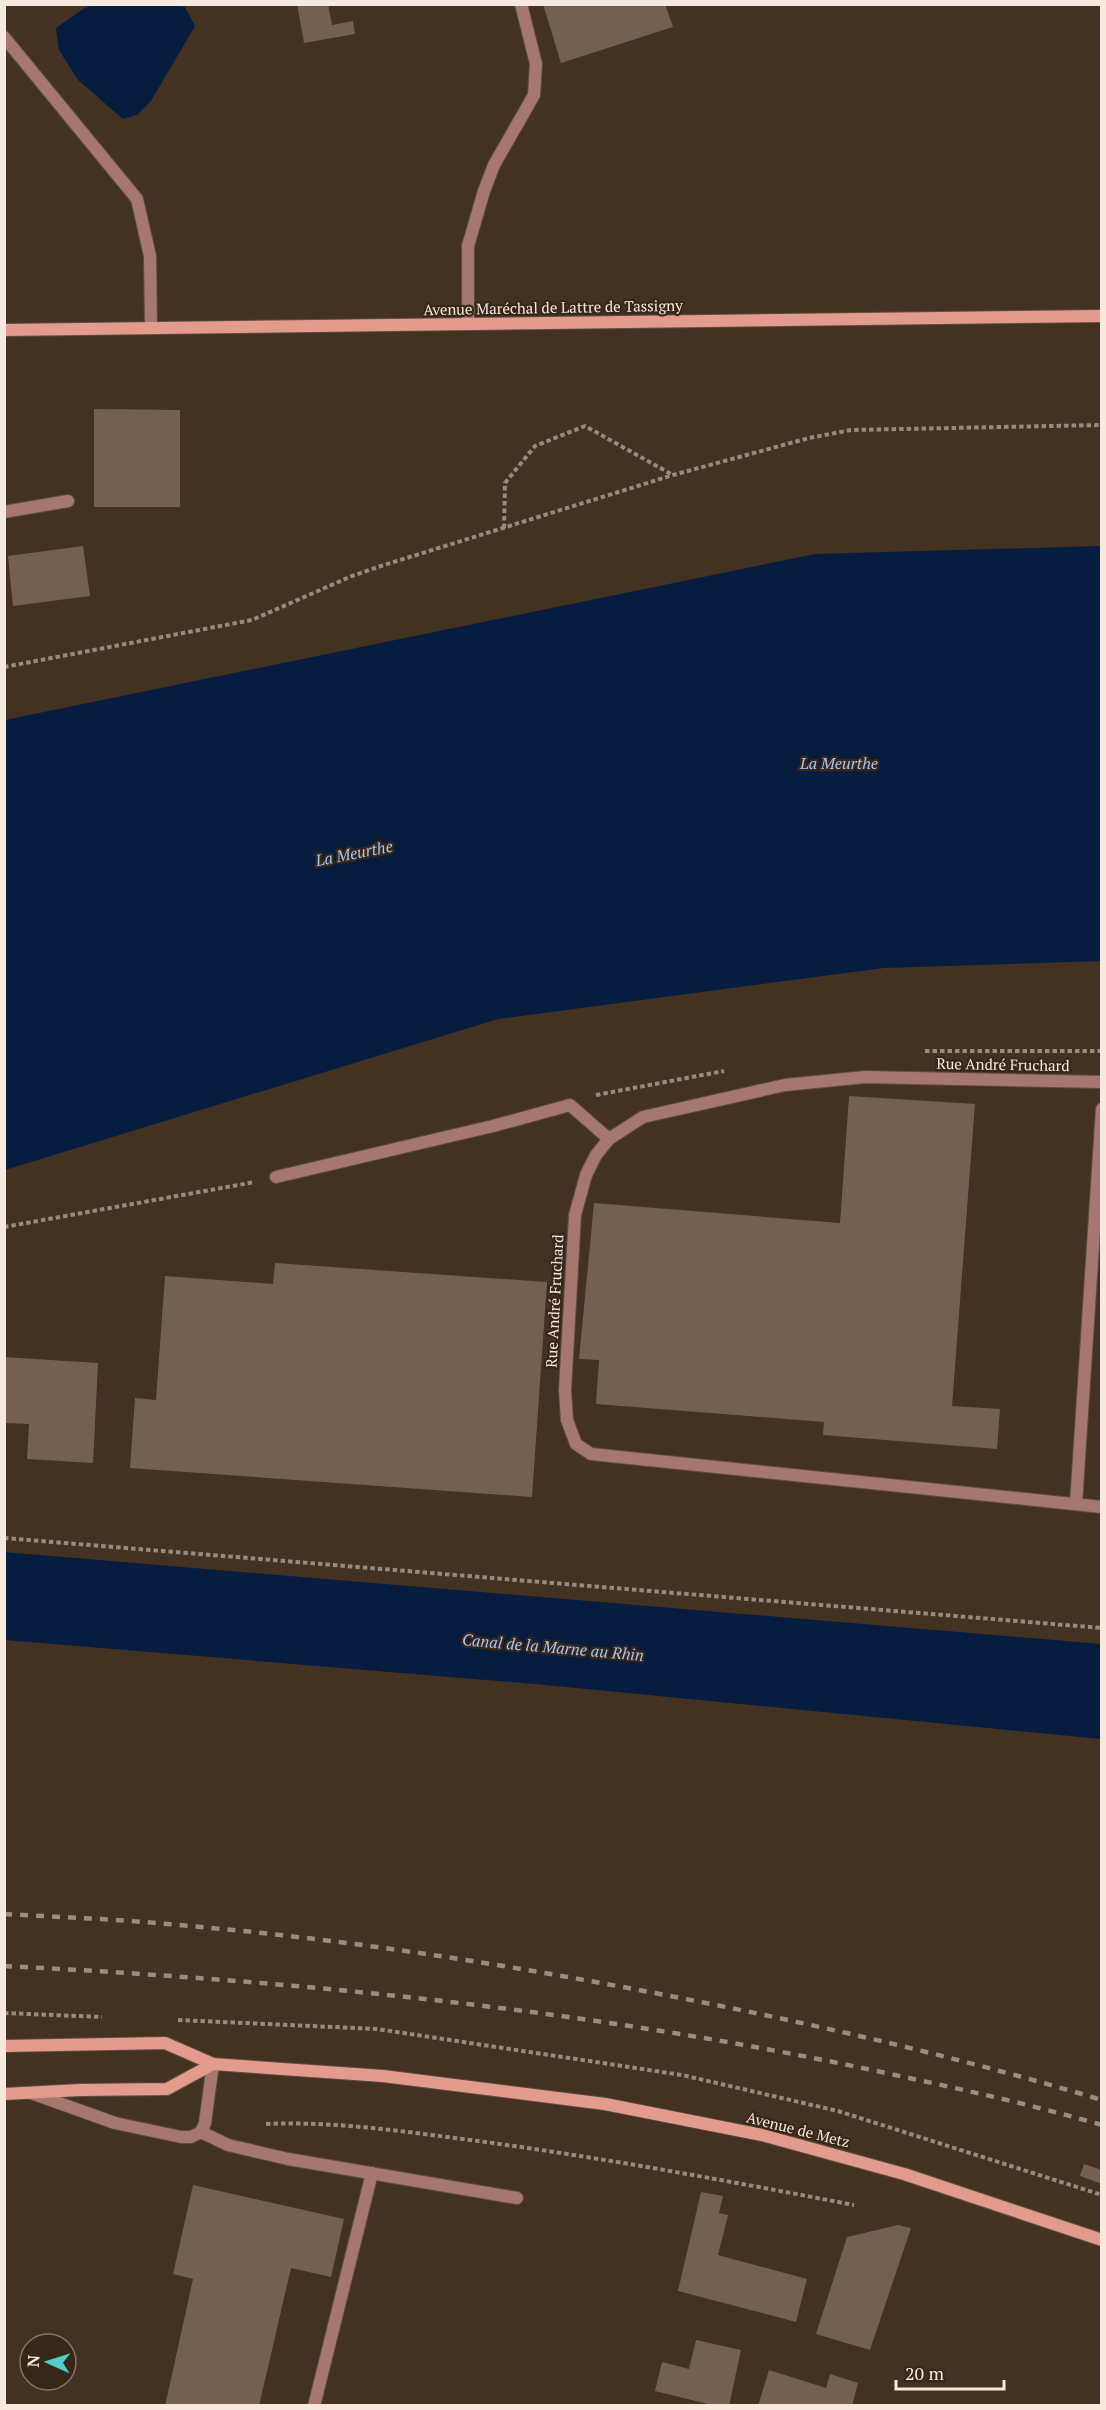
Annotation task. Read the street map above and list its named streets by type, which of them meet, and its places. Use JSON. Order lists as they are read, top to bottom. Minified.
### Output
{"streets":{"main road":["Avenue Maréchal de Lattre de Tassigny","Avenue de Metz"],"street":["Rue André Fruchard"]},"water":["La Meurthe","Canal de la Marne au Rhin"],"scale_bar":"20 m","north":"left"}
